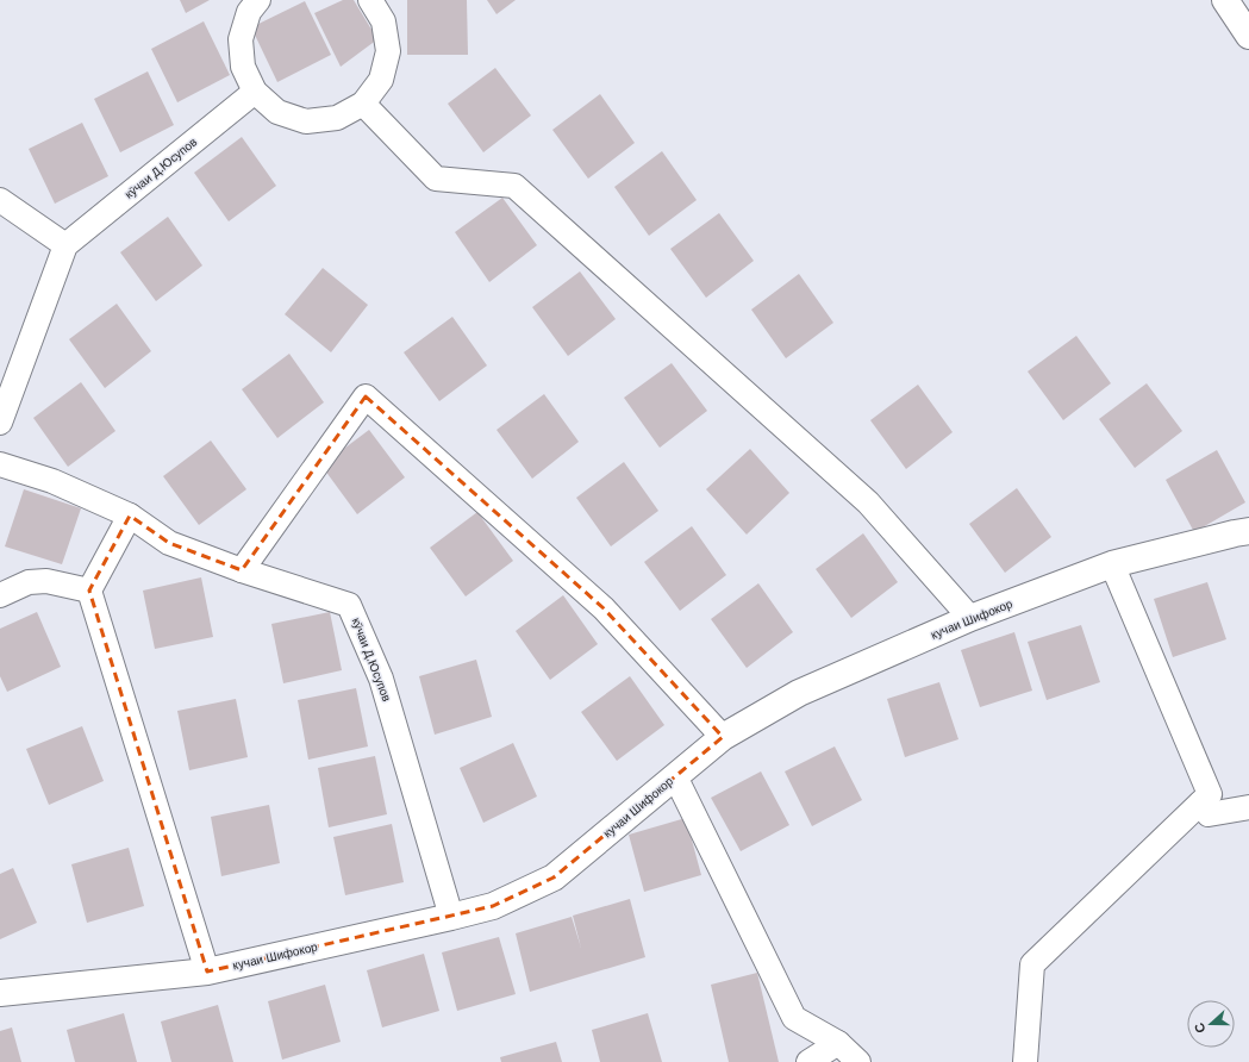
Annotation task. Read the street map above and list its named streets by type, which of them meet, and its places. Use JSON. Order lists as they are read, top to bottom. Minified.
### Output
{"streets":{"street":["кӯчаи Д.Юсупов","кучаи Шифокор"]},"crossings":[["кӯчаи Д.Юсупов","кучаи Шифокор"]],"north":"left"}
